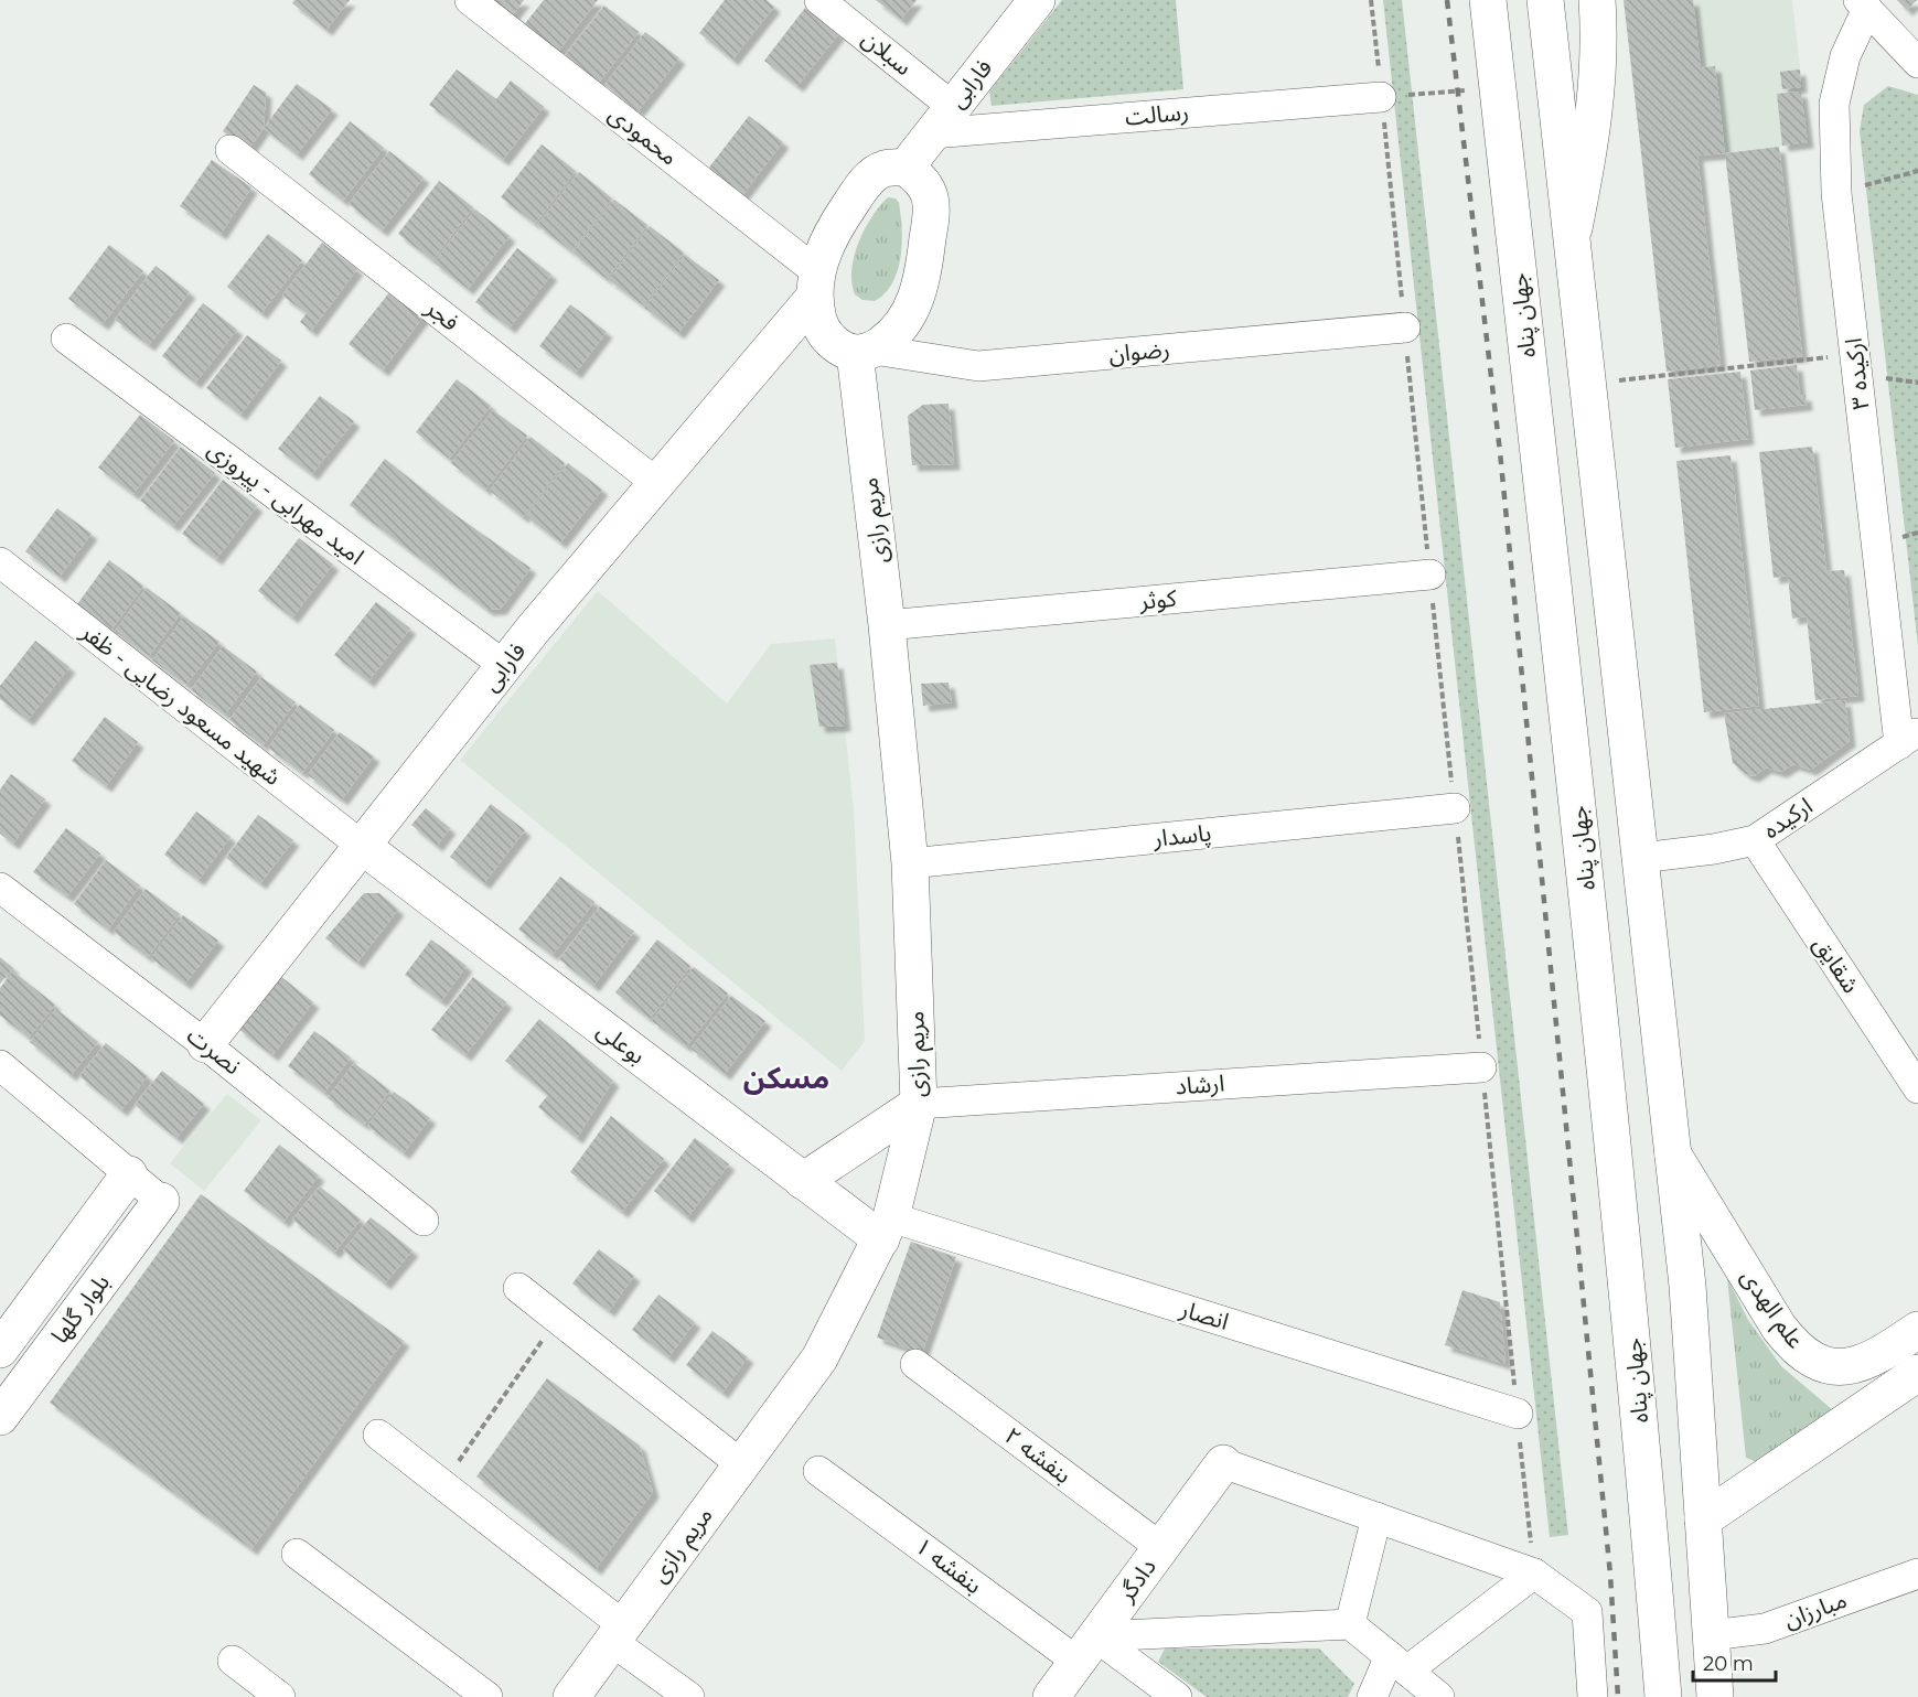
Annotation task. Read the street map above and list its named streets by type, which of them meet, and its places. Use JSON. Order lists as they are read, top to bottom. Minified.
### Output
{"streets":{"street":["سبلان","فارابی","رسالت","محمودی","فجر","جهان پناه","رضوان","ارکیده ۳","امید مهرابی - پیروزی","مریم رازی","کوثر","شهید مسعود رضایی - ظفر","ارکیده","پاسدار","شقایق","بوعلی","نصرت","ارشاد","بلوار گلها","علم الهدی","انصار","بنفشه ۲","بنفشه ۱","دادگر","مبارزان"]},"crossings":[["سبلان","فارابی"],["سبلان","رسالت"],["فارابی","رسالت"],["فارابی","محمودی"],["فارابی","فجر"],["فارابی","امید مهرابی - پیروزی"],["فارابی","شهید مسعود رضایی - ظفر"],["فارابی","بوعلی"],["فارابی","نصرت"],["رضوان","مریم رازی"],["ارکیده ۳","ارکیده"],["مریم رازی","کوثر"],["مریم رازی","پاسدار"],["مریم رازی","بوعلی"],["مریم رازی","ارشاد"],["مریم رازی","انصار"],["شهید مسعود رضایی - ظفر","بوعلی"],["ارکیده","شقایق"],["بوعلی","انصار"],["بنفشه ۲","دادگر"],["بنفشه ۱","دادگر"]],"districts":["مسکن"],"scale_bar":"20 m"}
